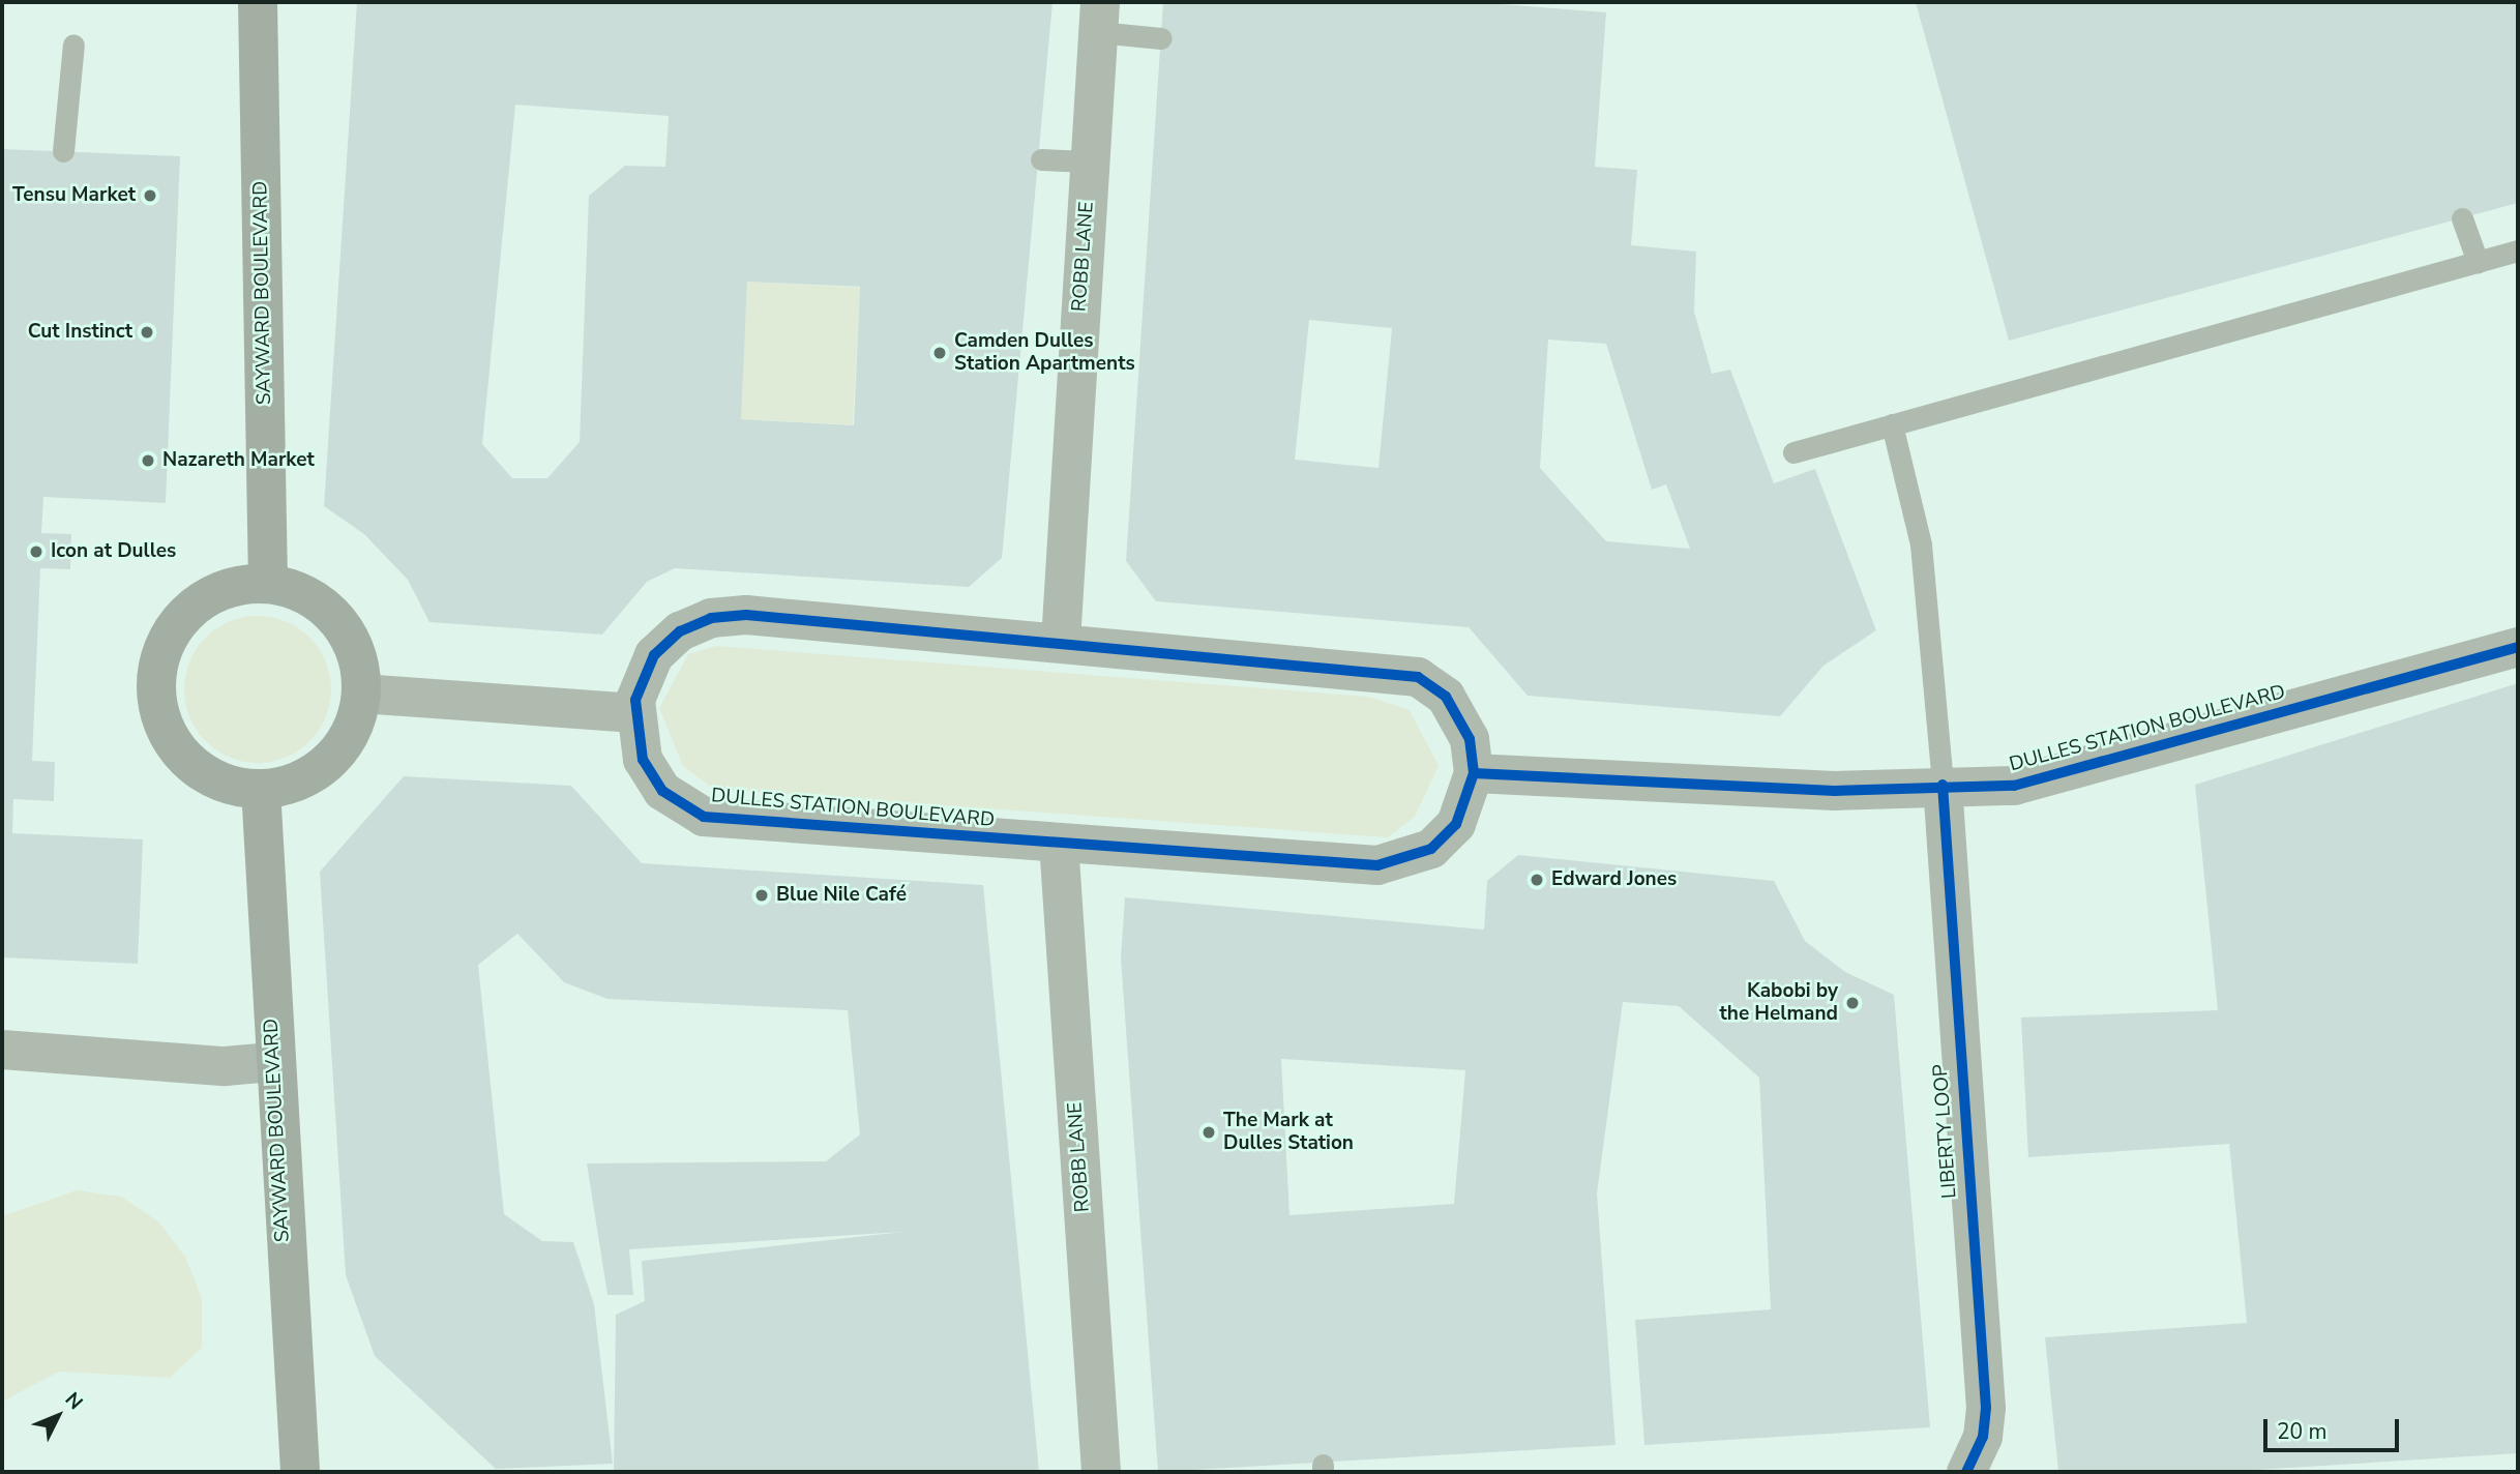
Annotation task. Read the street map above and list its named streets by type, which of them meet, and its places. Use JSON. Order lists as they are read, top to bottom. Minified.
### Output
{"streets":{"street":["ROBB LANE","SAYWARD BOULEVARD","DULLES STATION BOULEVARD","LIBERTY LOOP"]},"crossings":[["ROBB LANE","DULLES STATION BOULEVARD"],["DULLES STATION BOULEVARD","LIBERTY LOOP"]],"places":["Tensu Market","Cut Instinct","Camden Dulles Station Apartments","Nazareth Market","Icon at Dulles","Edward Jones","Blue Nile Café","Kabobi by the Helmand","The Mark at Dulles Station"],"scale_bar":"20 m","north":"top right"}
